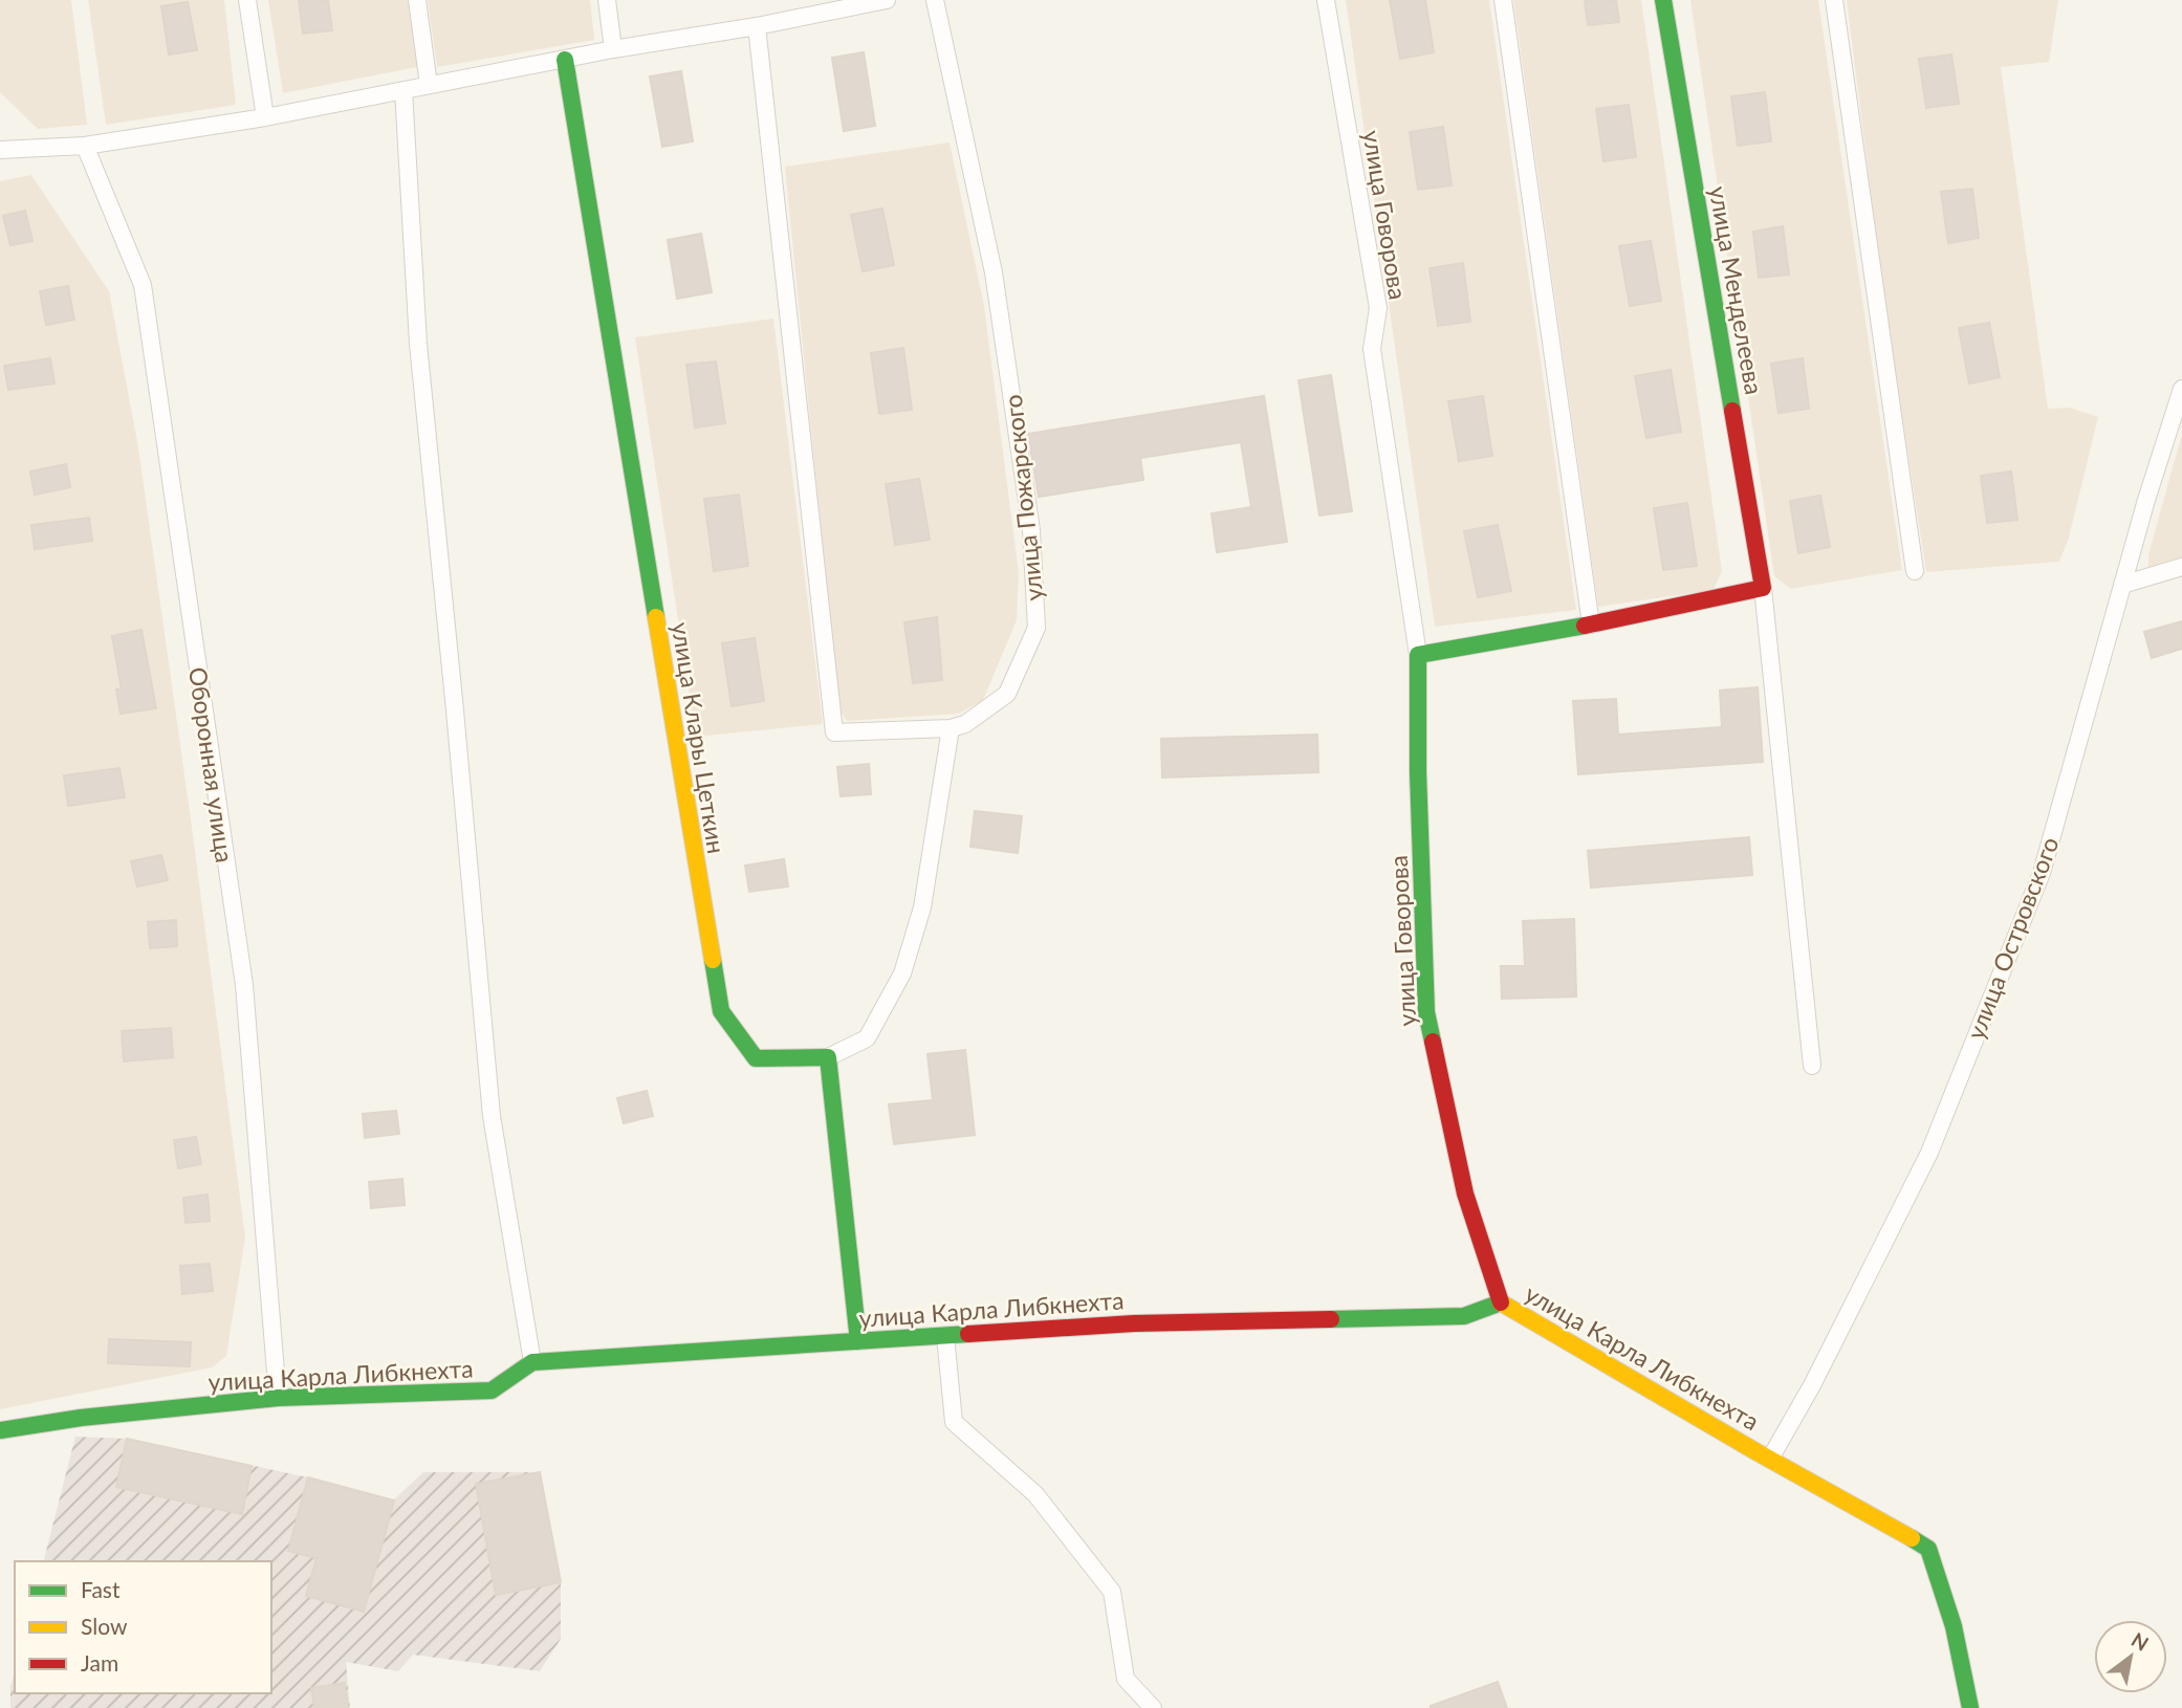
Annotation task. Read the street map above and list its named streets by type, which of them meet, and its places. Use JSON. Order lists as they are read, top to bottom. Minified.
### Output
{"streets":{"street":["улица Говорова","улица Менделеева","улица Пожарского","улица Клары Цеткин","Оборонная улица","улица Островского","улица Карла Либкнехта"]},"crossings":[["улица Говорова","улица Карла Либкнехта"],["Оборонная улица","улица Карла Либкнехта"],["улица Островского","улица Карла Либкнехта"]],"legend":["Fast","Slow","Jam"],"north":"top right"}
